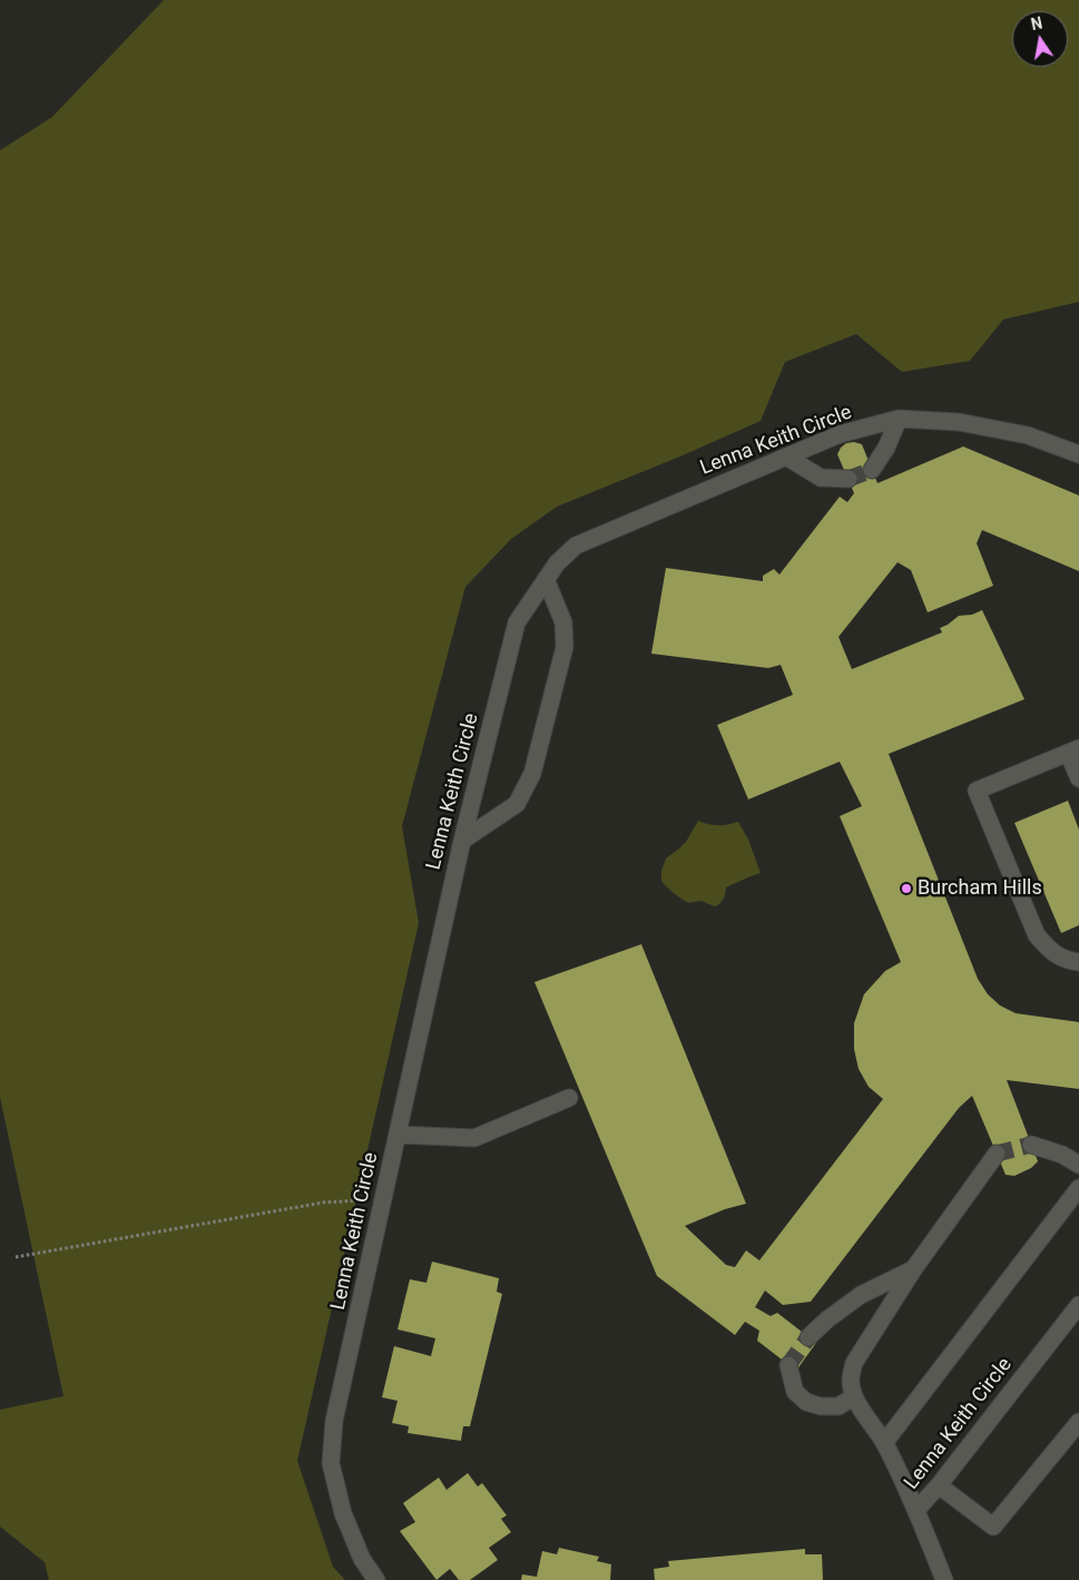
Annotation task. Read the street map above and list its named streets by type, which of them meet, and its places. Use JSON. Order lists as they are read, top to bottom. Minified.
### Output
{"streets":{"street":["Lenna Keith Circle"]},"places":["Burcham Hills"],"north":"top"}
